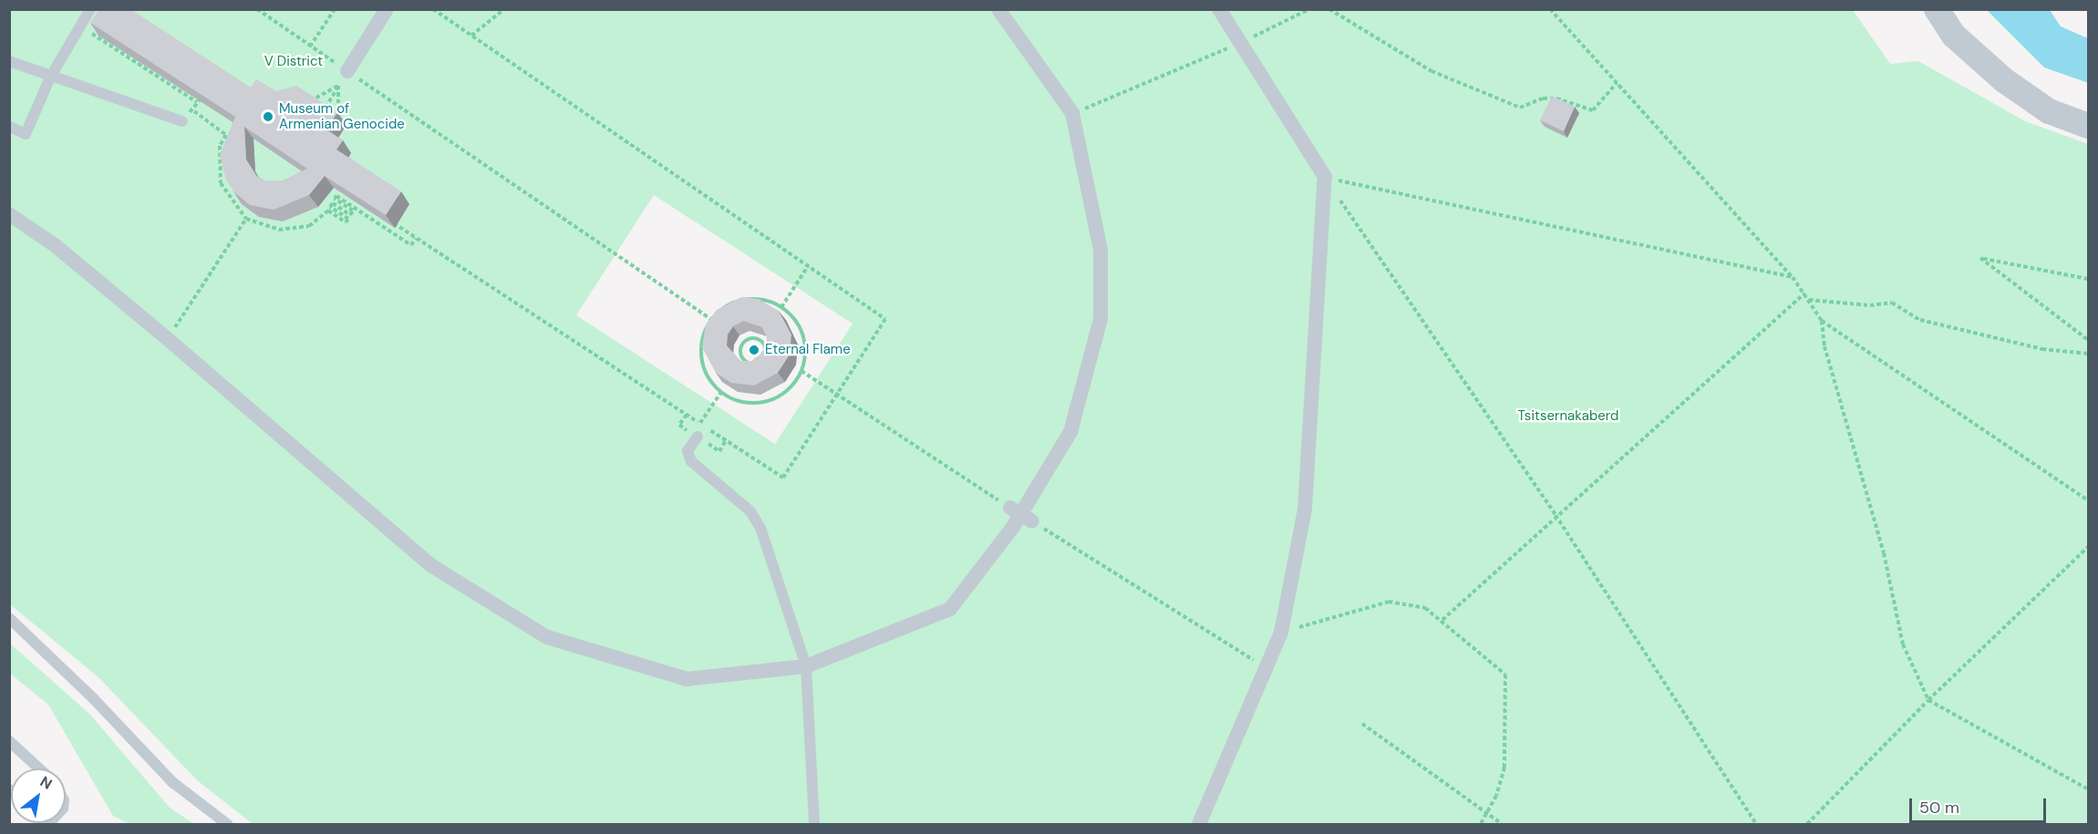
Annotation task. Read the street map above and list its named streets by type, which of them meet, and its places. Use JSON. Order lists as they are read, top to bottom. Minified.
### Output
{"parks":["V District","Tsitsernakaberd"],"places":["Museum of Armenian Genocide","Eternal Flame"],"scale_bar":"50 m","north":"top right"}
